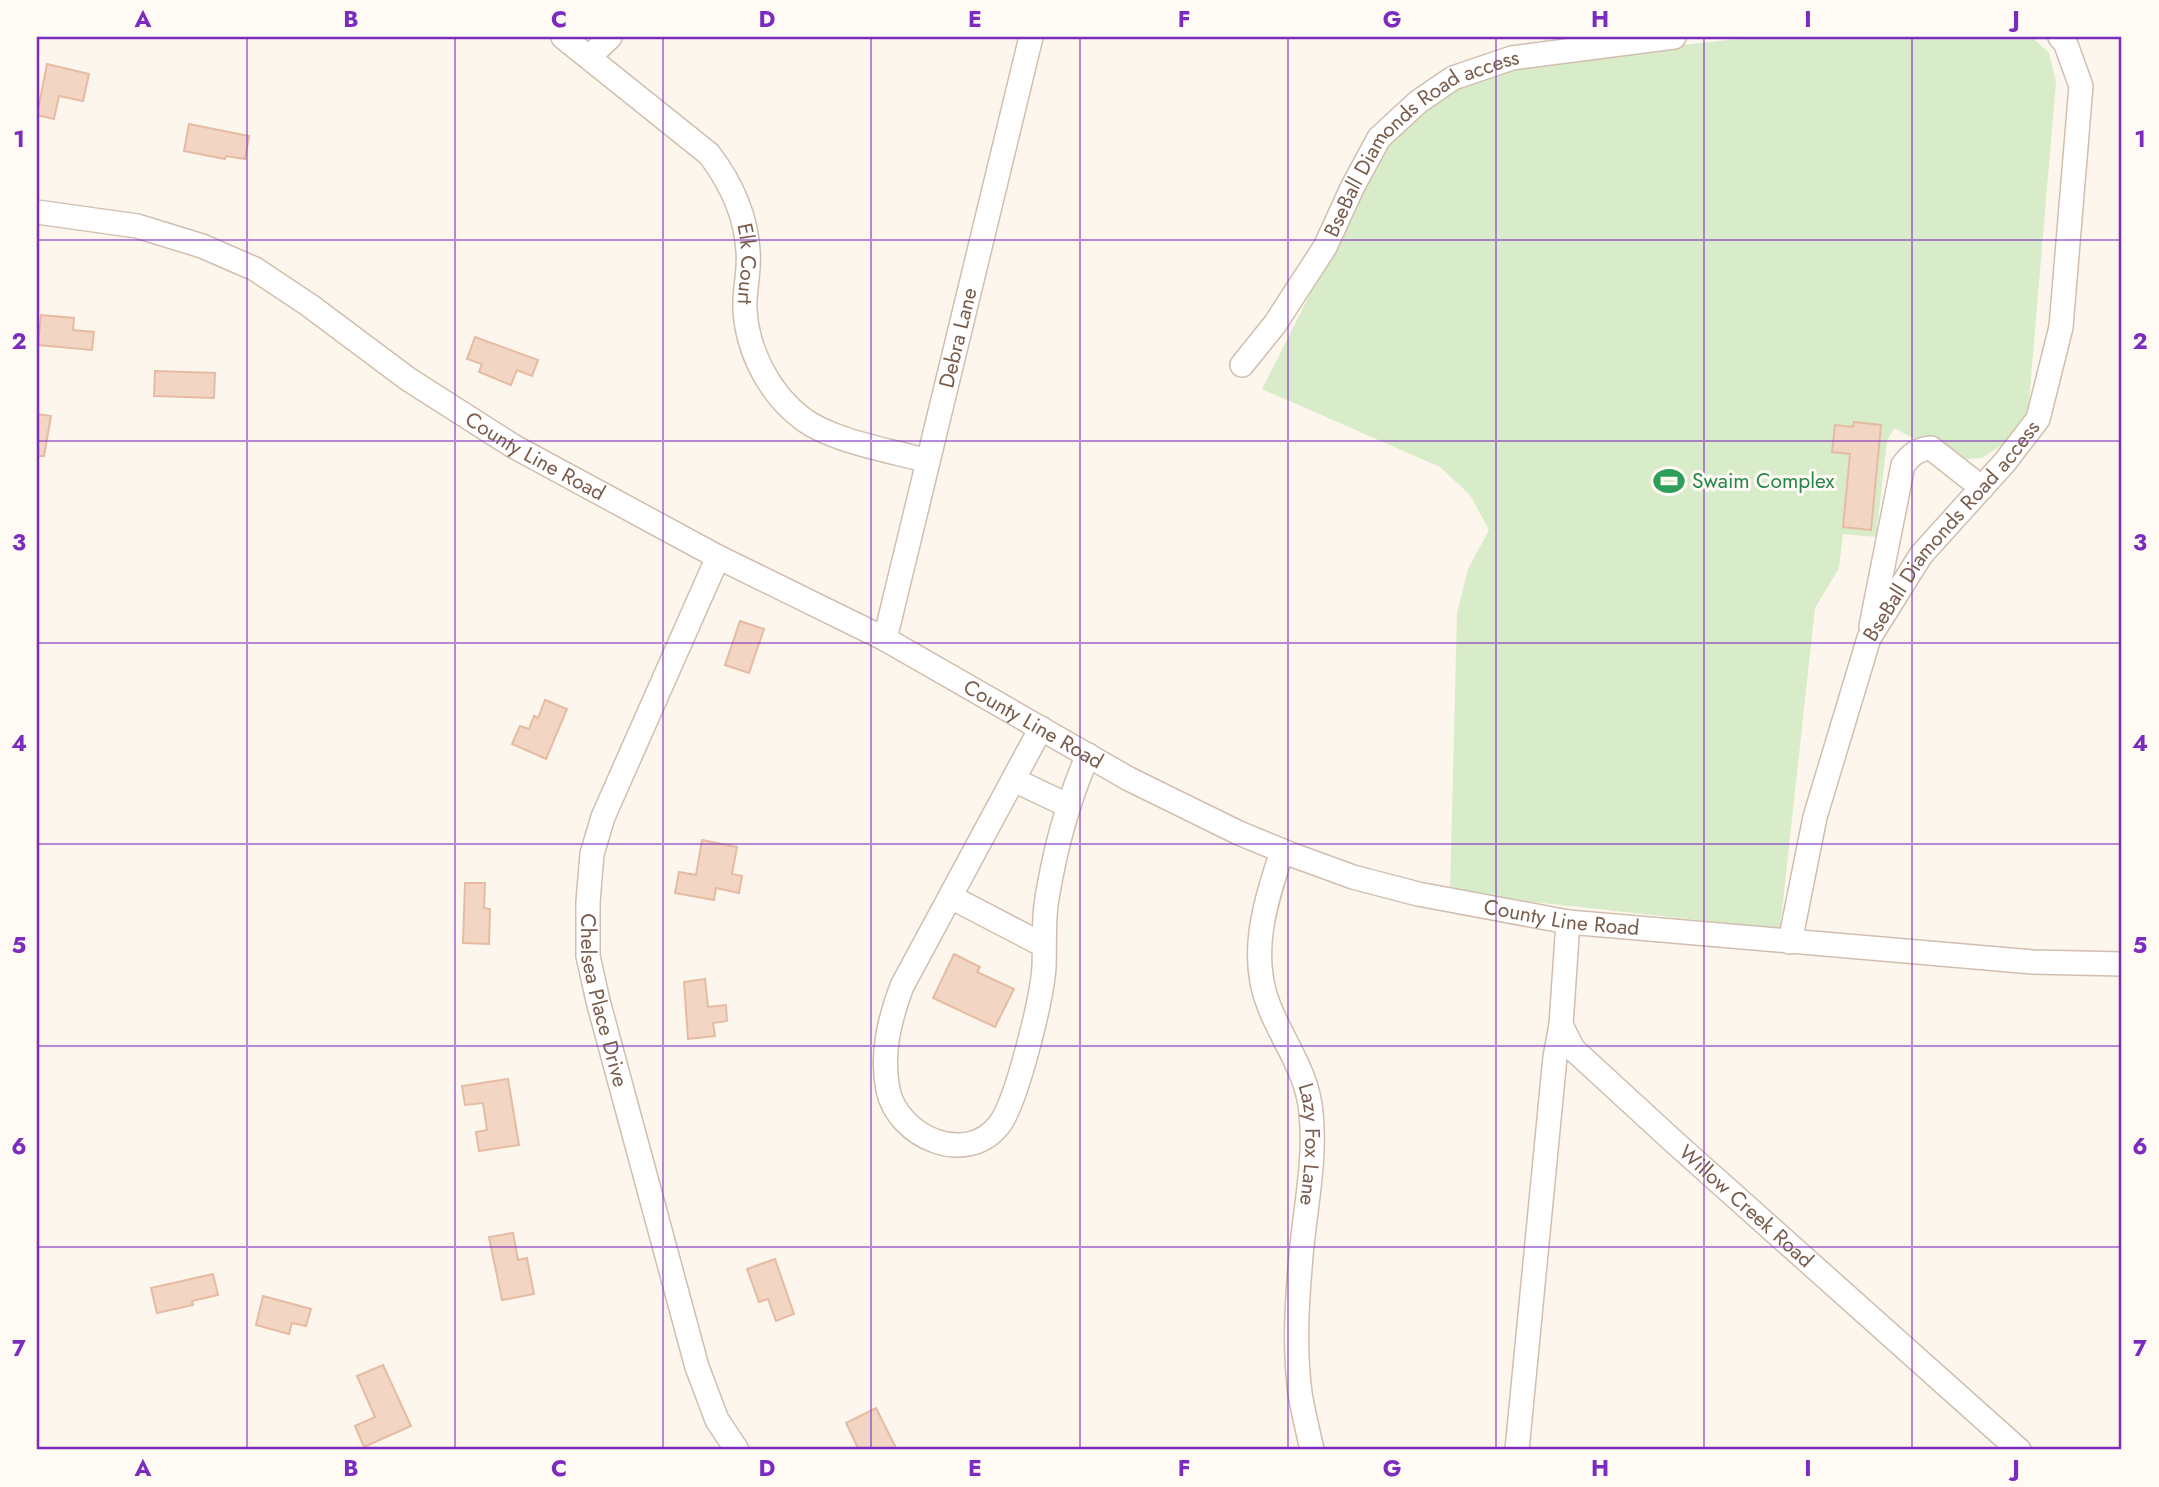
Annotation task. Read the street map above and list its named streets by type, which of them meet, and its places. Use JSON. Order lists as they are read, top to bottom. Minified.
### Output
{"streets":{"street":["BseBall Diamonds Road access","Elk Court","Debra Lane","County Line Road","Chelsea Place Drive","Lazy Fox Lane","Willow Creek Road"]},"crossings":[["BseBall Diamonds Road access","County Line Road"],["Elk Court","Debra Lane"],["Debra Lane","County Line Road"],["County Line Road","Chelsea Place Drive"],["County Line Road","Lazy Fox Lane"]],"places":{"sports":["Swaim Complex"]},"grid":{"columns":["A","B","C","D","E","F","G","H","I","J"],"rows":["1","2","3","4","5","6","7"]}}
